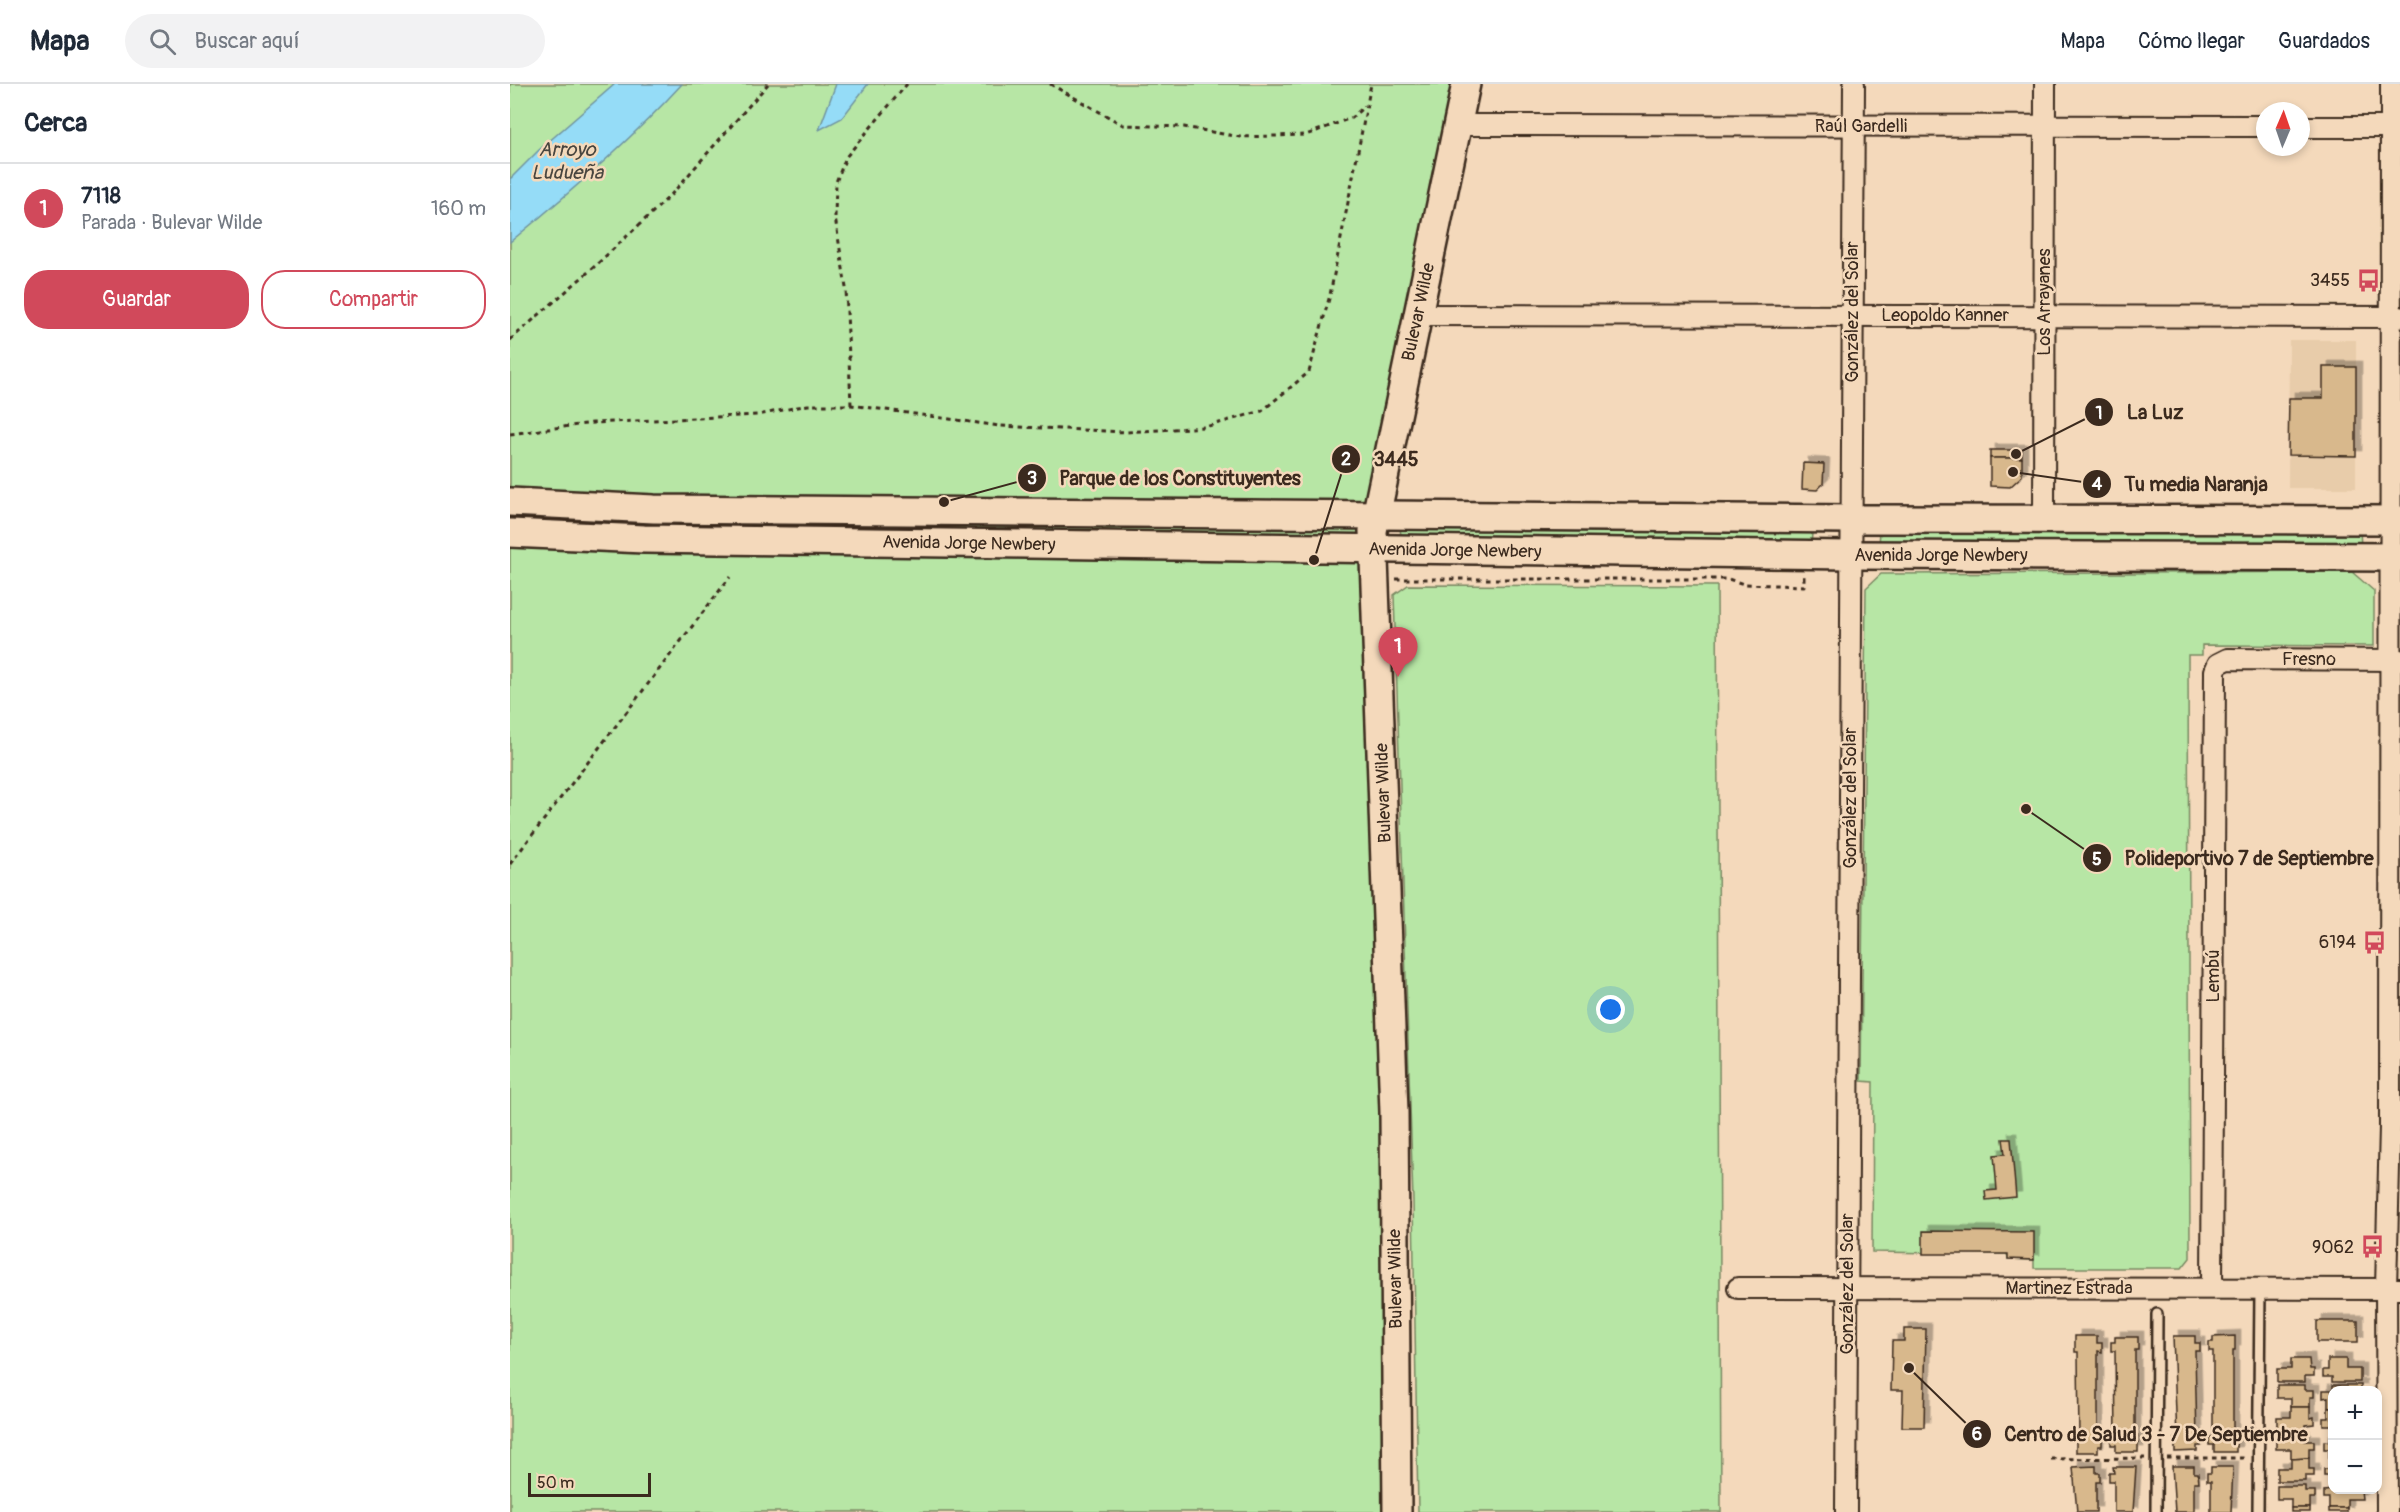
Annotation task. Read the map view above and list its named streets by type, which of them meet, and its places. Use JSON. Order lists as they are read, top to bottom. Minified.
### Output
{"streets":{"main road":["Bulevar Wilde","Avenida Jorge Newbery"],"street":["Raúl Gardelli","Los Arrayanes","González del Solar","Leopoldo Kanner","Fresno","Lembú","Martinez Estrada"]},"crossings":[["Raúl Gardelli","Los Arrayanes"],["Raúl Gardelli","Bulevar Wilde"],["Raúl Gardelli","González del Solar"],["Los Arrayanes","Leopoldo Kanner"],["Los Arrayanes","Avenida Jorge Newbery"],["Bulevar Wilde","Leopoldo Kanner"],["Bulevar Wilde","Avenida Jorge Newbery"],["González del Solar","Leopoldo Kanner"],["González del Solar","Avenida Jorge Newbery"],["González del Solar","Martinez Estrada"],["Fresno","Lembú"],["Lembú","Martinez Estrada"]],"water":["Arroyo Ludueña"],"places":{"bus stop":["3455","6194","9062"],"other":["La Luz","Tu media Naranja","Parque de los Constituyentes","3445","Polideportivo 7 de Septiembre","Centro de Salud 3 - 7 De Septiembre"]},"scale_bar":"50 m","north":"top","page":{"header":"Mapa","search":"Buscar aquí","nav":["Mapa","Cómo llegar","Guardados"],"heading":"Cerca","list":[{"mark":"1","name":"7118","note":"Parada · Bulevar Wilde","value":"160 m"}],"buttons":["Guardar","Compartir"],"pins":"1","map_buttons":["+","−"],"scale":"50 m"}}
